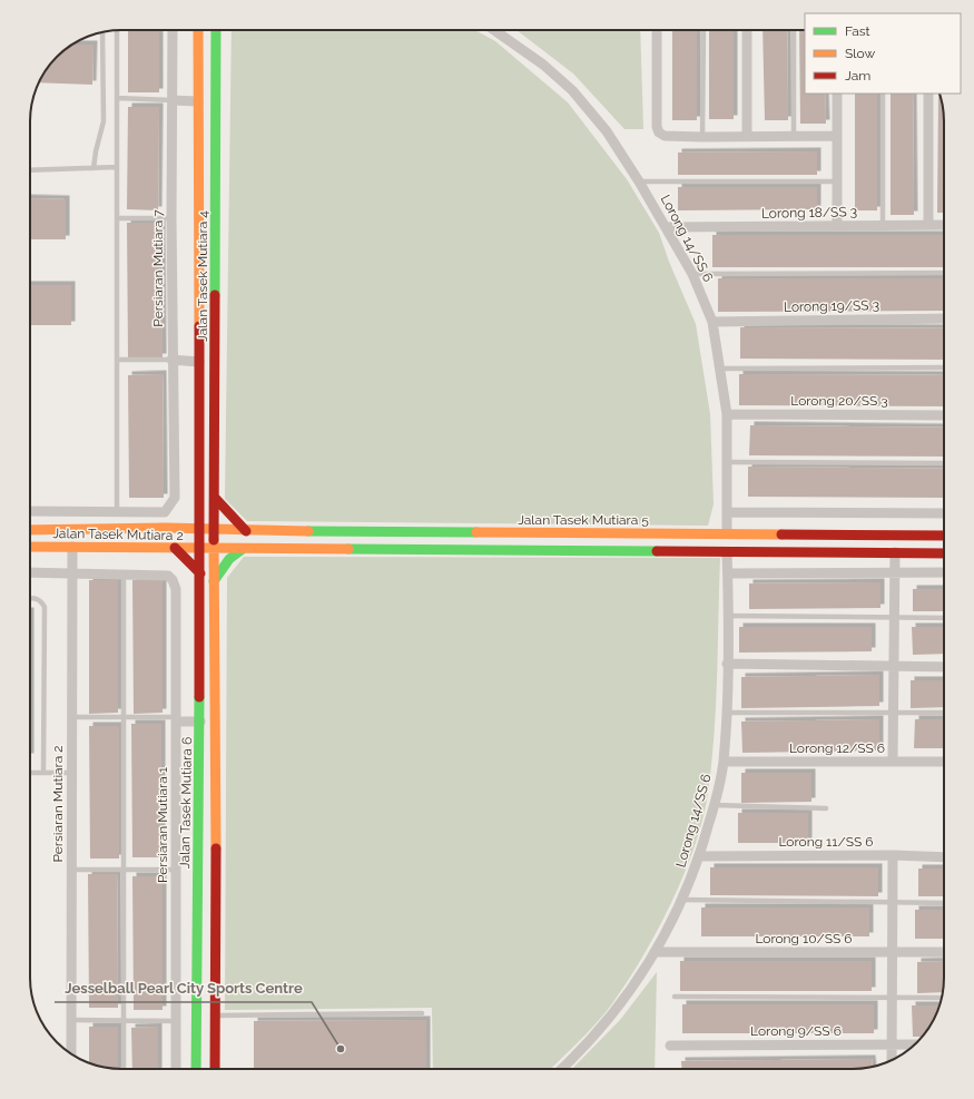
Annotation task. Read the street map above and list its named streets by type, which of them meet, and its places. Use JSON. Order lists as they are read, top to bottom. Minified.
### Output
{"streets":{"street":["Lorong 18/SS 3","Lorong 14/SS 6","Persiaran Mutiara 7","Jalan Tasek Mutiara 4","Lorong 19/SS 3","Lorong 20/SS 3","Jalan Tasek Mutiara 5","Jalan Tasek Mutiara 2","Lorong 12/SS 6","Jalan Tasek Mutiara 6","Persiaran Mutiara 2","Persiaran Mutiara 1","Lorong 11/SS 6","Lorong 10/SS 6","Lorong 9/SS 6"]},"crossings":[["Lorong 18/SS 3","Lorong 14/SS 6"],["Lorong 14/SS 6","Lorong 19/SS 3"],["Lorong 14/SS 6","Lorong 20/SS 3"],["Lorong 14/SS 6","Jalan Tasek Mutiara 5"],["Lorong 14/SS 6","Lorong 12/SS 6"],["Lorong 14/SS 6","Lorong 11/SS 6"],["Lorong 14/SS 6","Lorong 10/SS 6"],["Jalan Tasek Mutiara 4","Jalan Tasek Mutiara 5"],["Jalan Tasek Mutiara 4","Jalan Tasek Mutiara 2"],["Jalan Tasek Mutiara 4","Jalan Tasek Mutiara 6"],["Jalan Tasek Mutiara 5","Jalan Tasek Mutiara 2"],["Jalan Tasek Mutiara 5","Jalan Tasek Mutiara 6"],["Jalan Tasek Mutiara 2","Jalan Tasek Mutiara 6"],["Jalan Tasek Mutiara 2","Persiaran Mutiara 2"]],"places":["Jesselball Pearl City Sports Centre"],"legend":["Fast","Slow","Jam"]}
